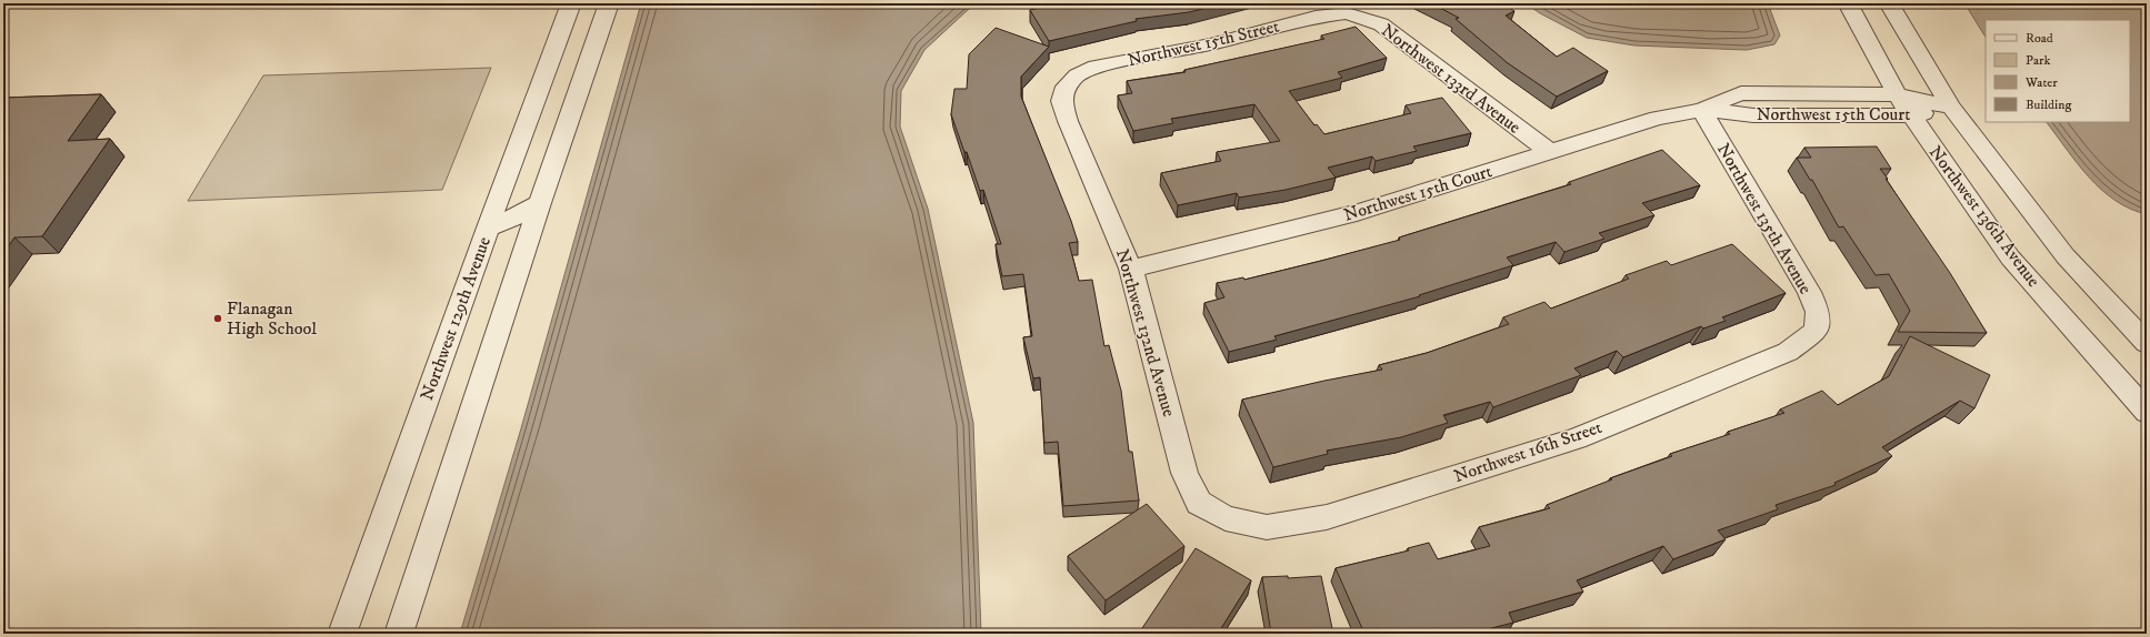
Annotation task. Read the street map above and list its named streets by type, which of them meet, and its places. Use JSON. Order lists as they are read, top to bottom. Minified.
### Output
{"streets":{"street":["Northwest 15th Street","Northwest 133rd Avenue","Northwest 15th Court","Northwest 136th Avenue","Northwest 135th Avenue","Northwest 129th Avenue","Northwest 132nd Avenue","Northwest 16th Street"]},"crossings":[["Northwest 15th Street","Northwest 133rd Avenue"],["Northwest 15th Street","Northwest 132nd Avenue"],["Northwest 133rd Avenue","Northwest 15th Court"],["Northwest 15th Court","Northwest 136th Avenue"],["Northwest 15th Court","Northwest 135th Avenue"],["Northwest 15th Court","Northwest 132nd Avenue"],["Northwest 135th Avenue","Northwest 16th Street"],["Northwest 132nd Avenue","Northwest 16th Street"]],"places":["Flanagan High School"],"legend":["Road","Park","Water","Building"]}
